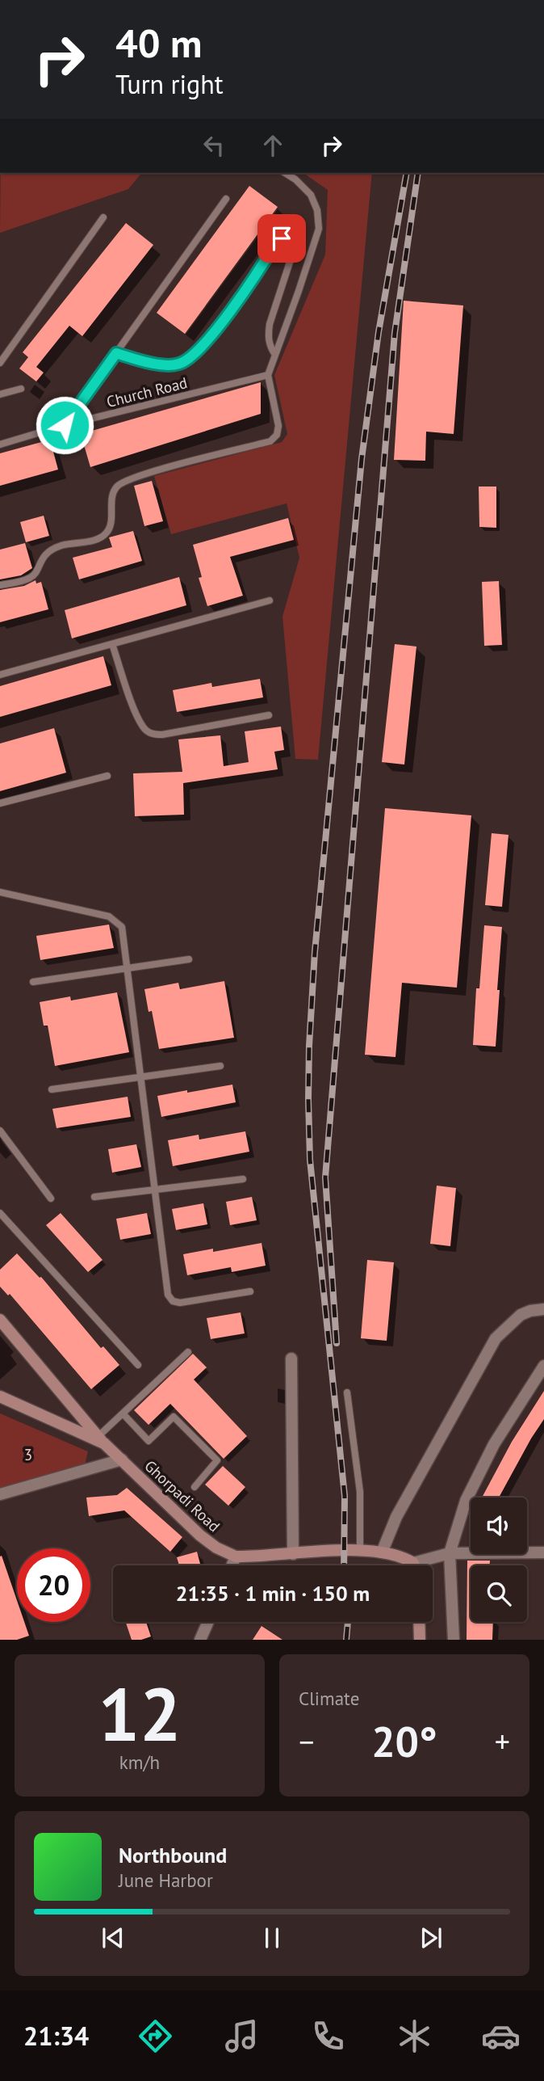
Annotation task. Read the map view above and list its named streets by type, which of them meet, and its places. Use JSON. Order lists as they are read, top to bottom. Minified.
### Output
{"streets":{"main road":["Ghorpadi Road"],"lane":["Church Road"]},"parks":["3"],"page":{"turn":["40 m","Turn right"],"limit":"20","trip":"21:35 · 1 min · 150 m","tile":[["12","km/h"],"Climate"],"heat":["−","20°","+"],"song":["Northbound","June Harbor"],"tabs":"21:34"}}
